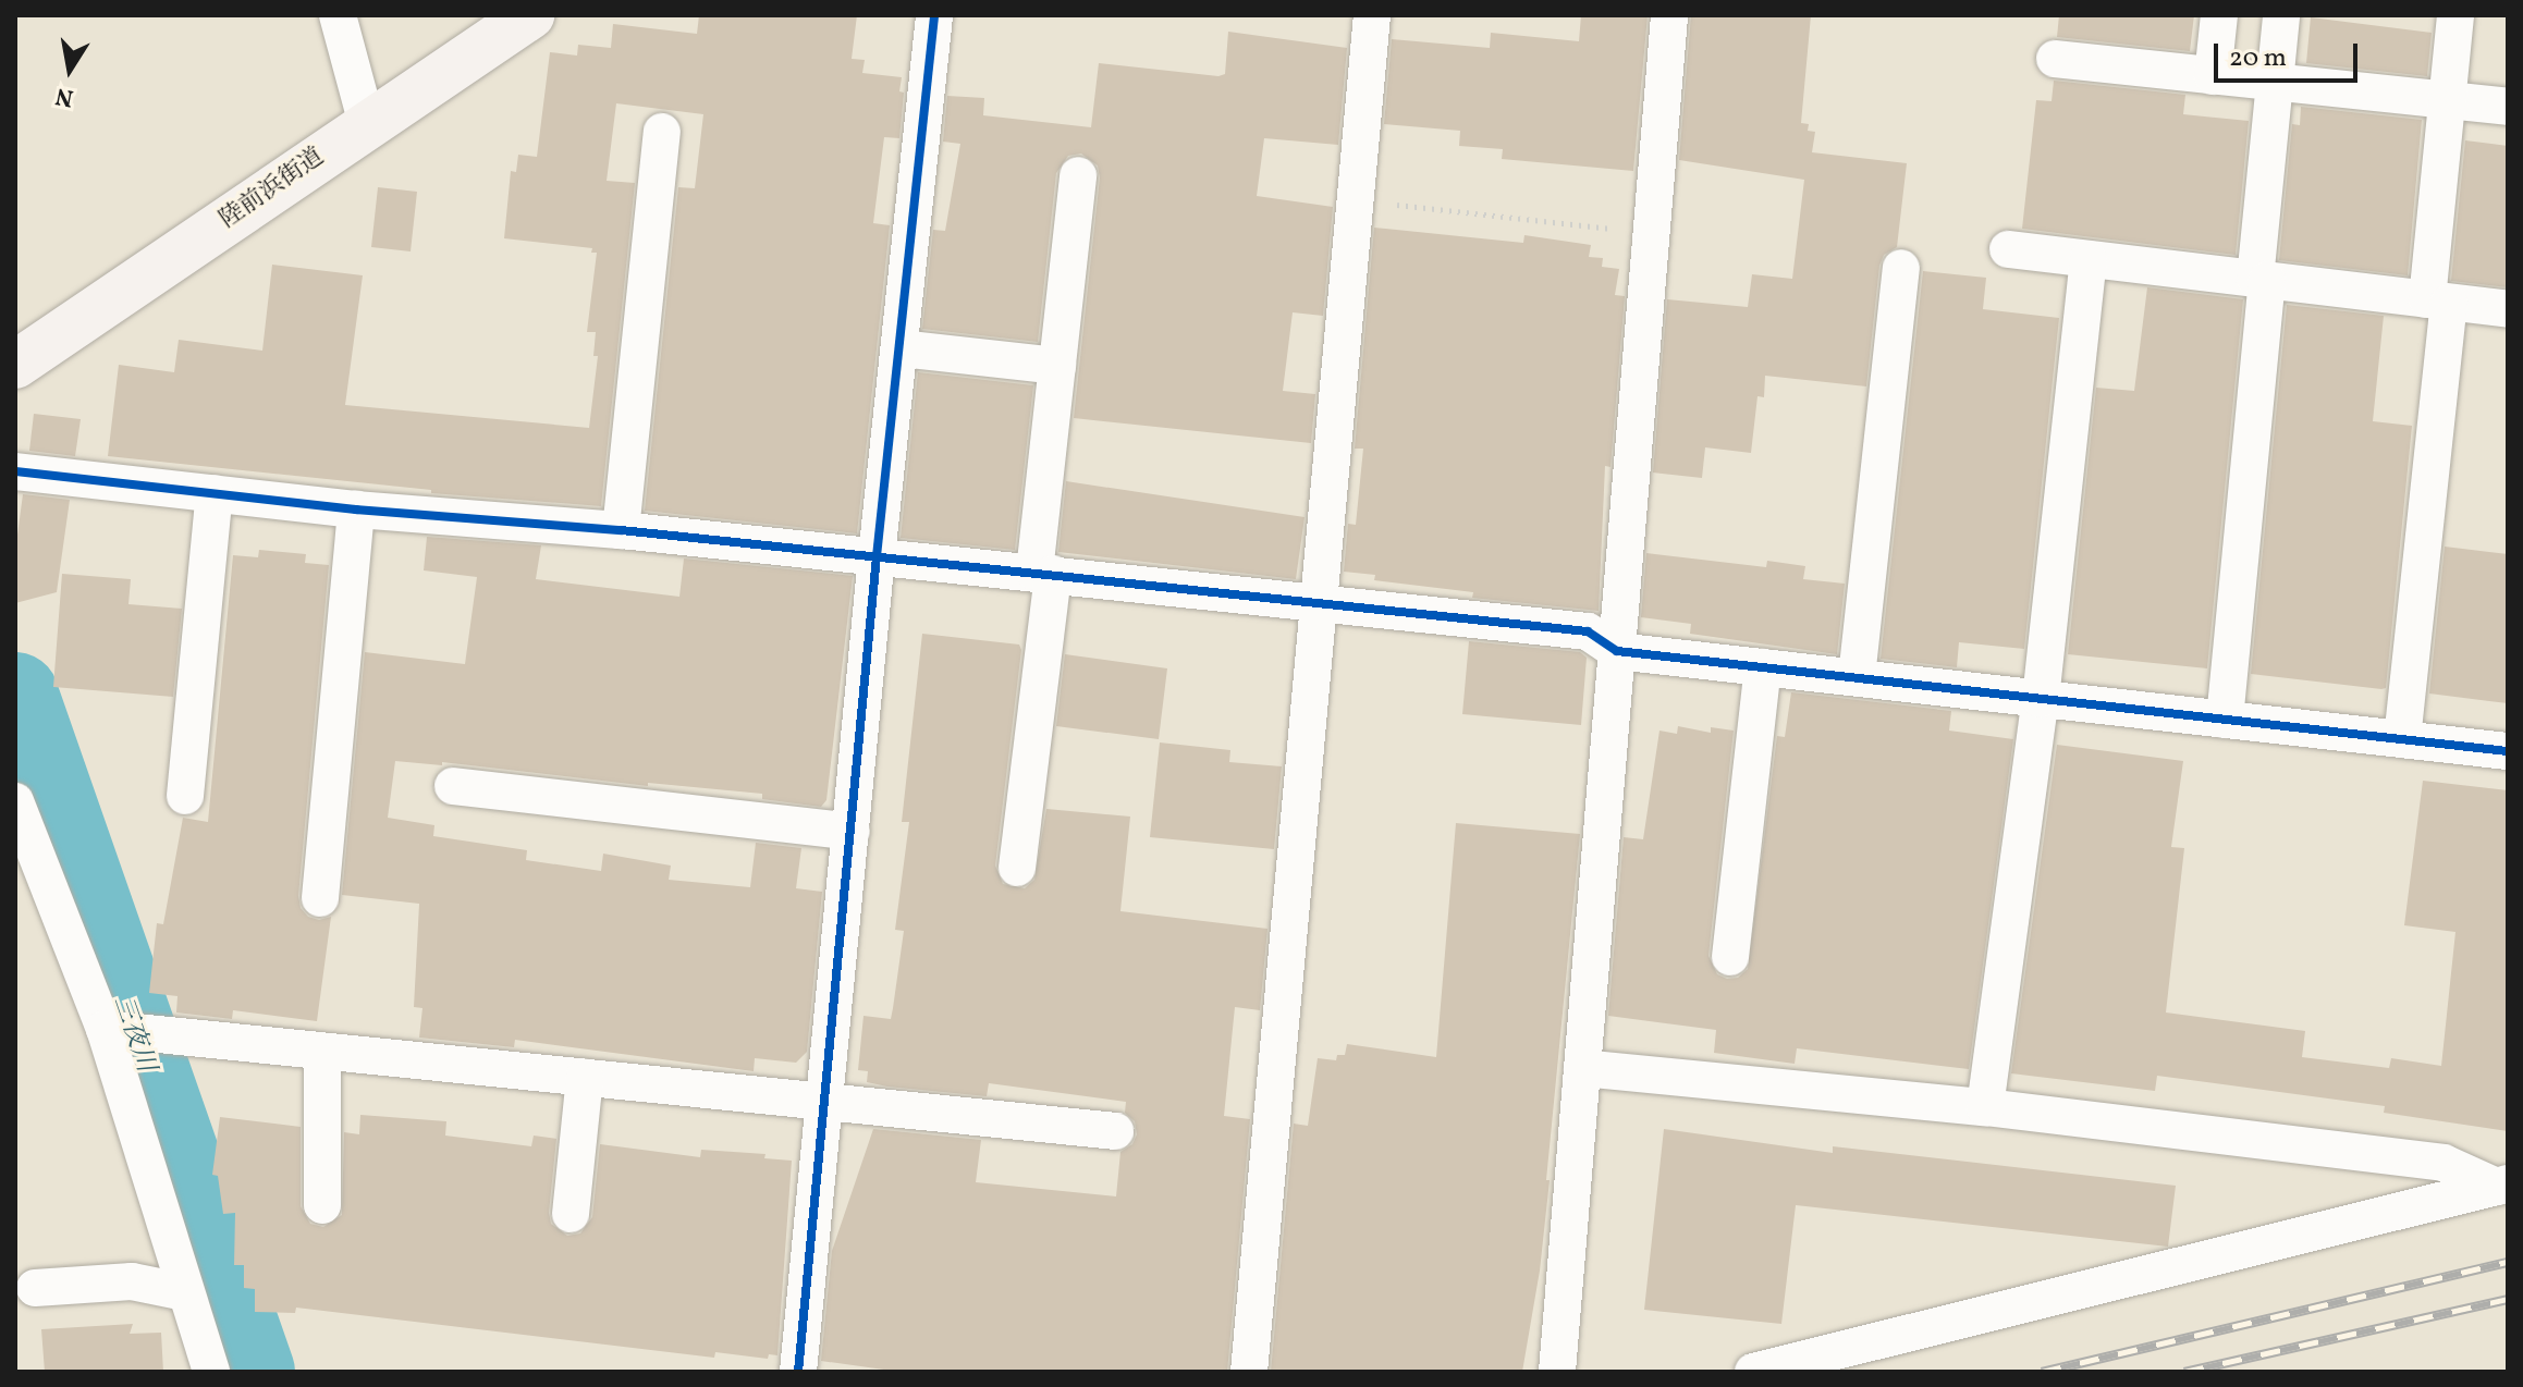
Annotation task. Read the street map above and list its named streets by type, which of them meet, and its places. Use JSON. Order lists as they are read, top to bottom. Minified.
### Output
{"streets":{"street":["陸前浜街道"]},"water":["三夜川"],"scale_bar":"20 m","north":"bottom"}
